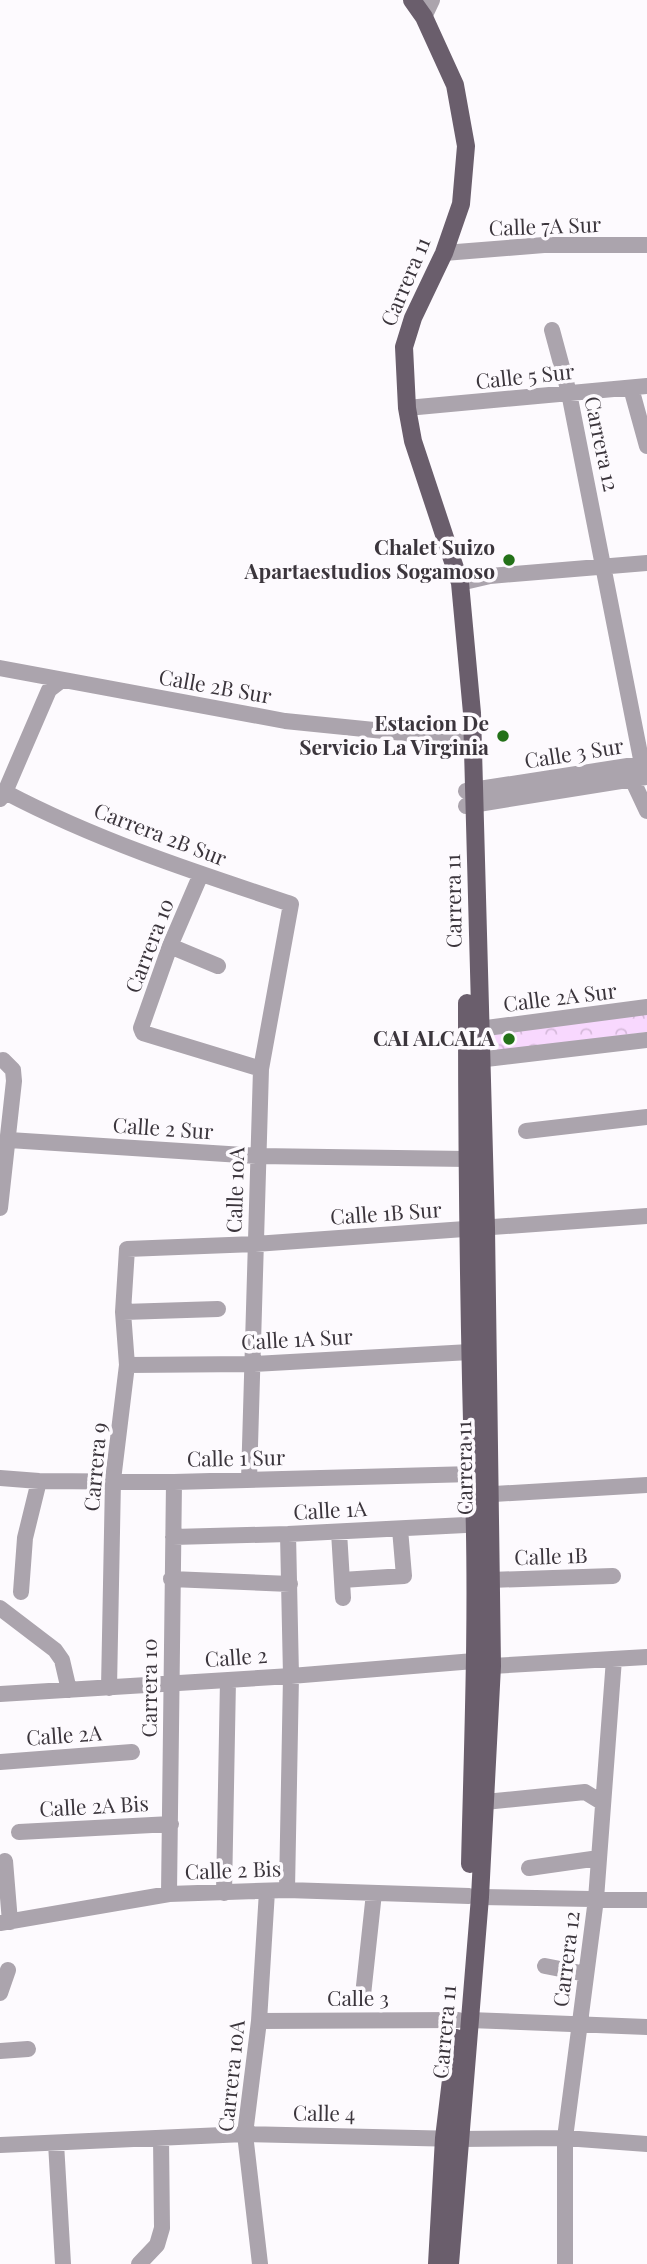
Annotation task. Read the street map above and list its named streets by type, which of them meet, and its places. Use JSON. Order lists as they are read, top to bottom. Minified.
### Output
{"streets":{"main road":["Carrera 11"],"street":["Calle 7A Sur","Calle 5 Sur","Carrera 12","Calle 2B Sur","Calle 3 Sur","Carrera 2B Sur","Carrera 10","Calle 2A Sur","Calle 2 Sur","Calle 10A","Calle 1B Sur","Calle 1A Sur","Calle 1 Sur","Carrera 9","Calle 1A","Calle 1B","Calle 2","Calle 2A","Calle 2A Bis","Calle 2 Bis","Calle 3","Carrera 10A","Calle 4"]},"crossings":[["Calle 7A Sur","Carrera 11"],["Carrera 11","Calle 5 Sur"],["Carrera 11","Calle 2B Sur"],["Carrera 11","Calle 3 Sur"],["Carrera 11","Calle 2A Sur"],["Carrera 11","Calle 2 Sur"],["Carrera 11","Calle 1B Sur"],["Carrera 11","Calle 1A Sur"],["Carrera 11","Calle 1 Sur"],["Carrera 11","Calle 1A"],["Carrera 11","Calle 1B"],["Carrera 11","Calle 2"],["Carrera 11","Calle 2 Bis"],["Carrera 11","Calle 3"],["Carrera 11","Calle 4"],["Calle 5 Sur","Carrera 12"],["Carrera 12","Calle 3 Sur"],["Carrera 12","Calle 2"],["Carrera 12","Calle 2 Bis"],["Carrera 12","Calle 3"],["Carrera 12","Calle 4"],["Carrera 2B Sur","Carrera 10"],["Carrera 2B Sur","Calle 10A"],["Carrera 10","Calle 10A"],["Carrera 10","Calle 1 Sur"],["Carrera 10","Calle 1A"],["Carrera 10","Calle 2"],["Carrera 10","Calle 2A Bis"],["Carrera 10","Calle 2 Bis"],["Calle 2 Sur","Calle 10A"],["Calle 10A","Calle 1B Sur"],["Calle 10A","Calle 1A Sur"],["Calle 10A","Calle 1 Sur"],["Calle 1B Sur","Carrera 9"],["Calle 1A Sur","Carrera 9"],["Calle 1 Sur","Carrera 9"],["Carrera 9","Calle 2"],["Calle 2 Bis","Carrera 10A"],["Calle 3","Carrera 10A"],["Carrera 10A","Calle 4"]],"places":["Chalet Suizo Apartaestudios Sogamoso","Estacion De Servicio La Virginia","CAI ALCALA"]}
